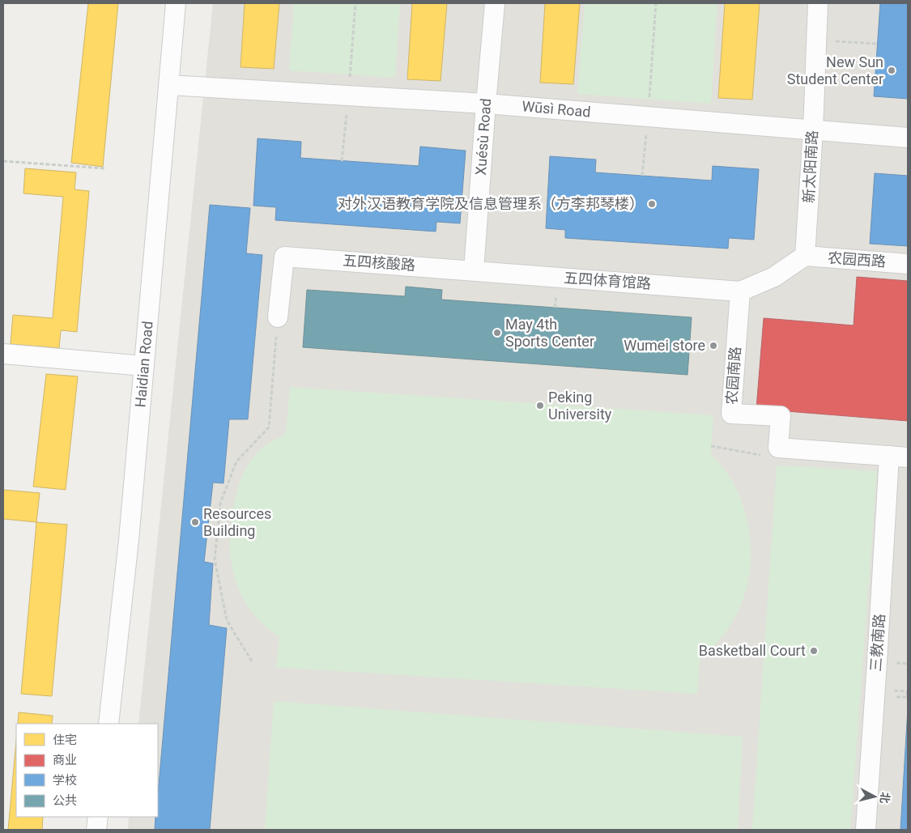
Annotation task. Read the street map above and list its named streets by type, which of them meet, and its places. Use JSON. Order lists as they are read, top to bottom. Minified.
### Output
{"streets":{"street":["Wūsì Road","Xuésù Road","新太阳南路","农园西路","五四核酸路","五四体育馆路","Haidian Road","农园南路","三教南路"]},"crossings":[["Wūsì Road","Xuésù Road"],["Wūsì Road","新太阳南路"],["Wūsì Road","Haidian Road"],["Xuésù Road","五四核酸路"],["Xuésù Road","五四体育馆路"],["新太阳南路","农园西路"],["五四核酸路","五四体育馆路"],["五四体育馆路","农园南路"]],"places":["New Sun Student Center","对外汉语教育学院及信息管理系（方李邦琴楼）","May 4th Sports Center","Wumei store","Peking University","Resources Building","Basketball Court"],"legend":["住宅","商业","学校","公共"],"north":"right"}
